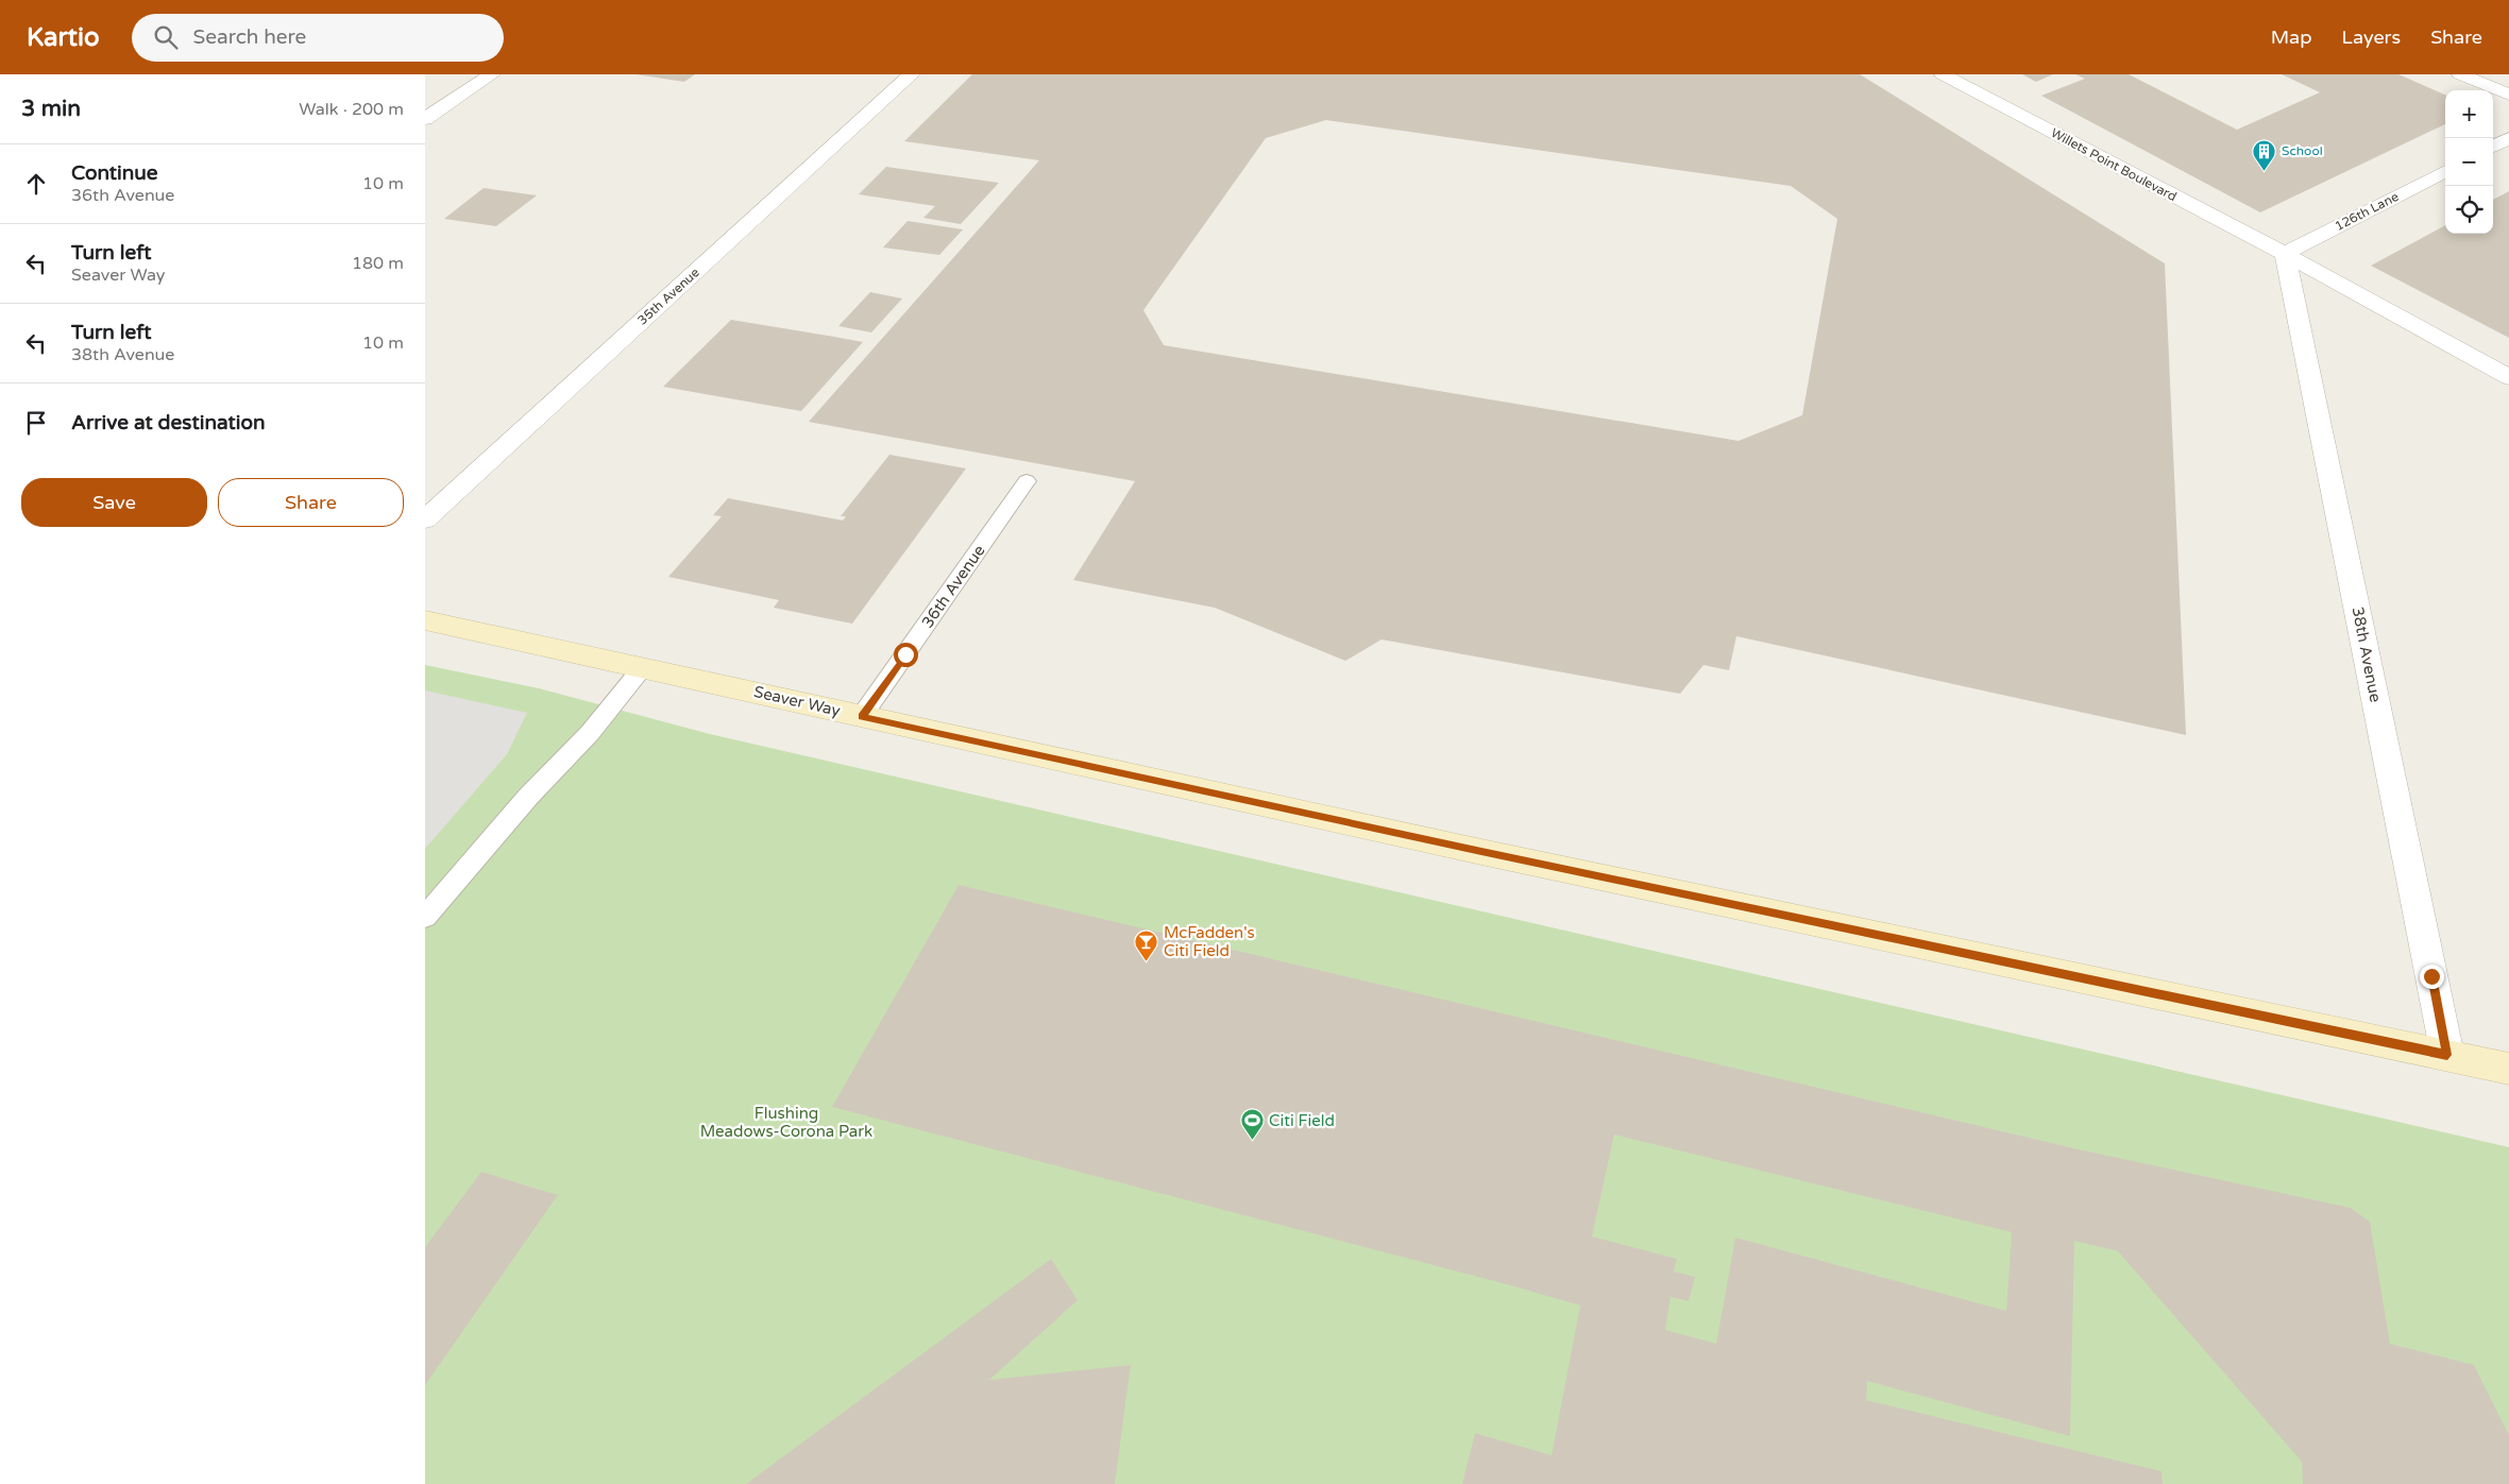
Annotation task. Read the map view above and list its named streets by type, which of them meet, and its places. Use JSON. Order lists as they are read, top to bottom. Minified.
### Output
{"streets":{"main road":["Seaver Way"],"street":["Willets Point Boulevard","126th Lane","35th Avenue","38th Avenue"],"lane":["36th Avenue"]},"crossings":[["Willets Point Boulevard","126th Lane"],["Willets Point Boulevard","38th Avenue"],["126th Lane","38th Avenue"],["36th Avenue","Seaver Way"],["38th Avenue","Seaver Way"]],"parks":["Flushing Meadows-Corona Park"],"places":{"building":["School"],"bar":["McFadden's Citi Field"],"sports":["Citi Field"]},"page":{"header":"Kartio","search":"Search here","nav":["Map","Layers","Share"],"heading":["3 min","Walk · 200 m"],"map_buttons":["+","−"],"list":[["Continue","36th Avenue","10 m"],["Turn left","Seaver Way","180 m"],["Turn left","38th Avenue","10 m"],"Arrive at destination"],"buttons":["Save","Share"]}}
